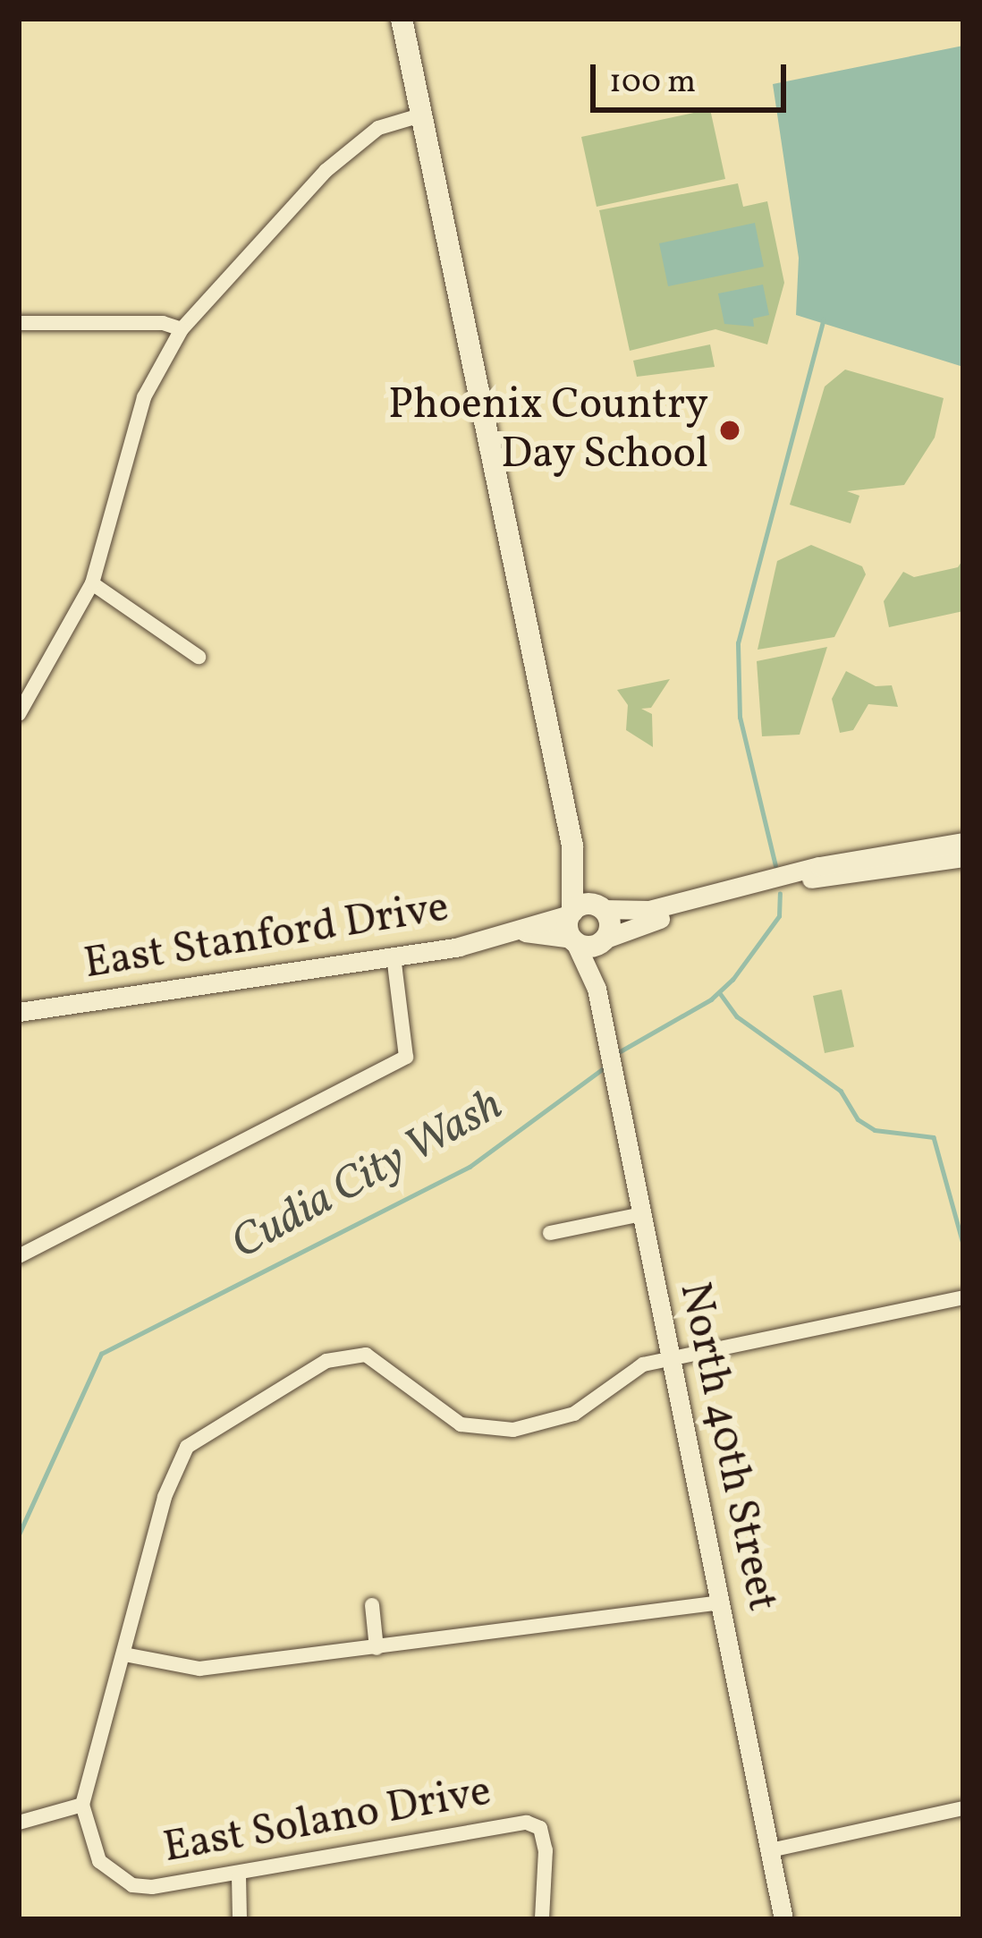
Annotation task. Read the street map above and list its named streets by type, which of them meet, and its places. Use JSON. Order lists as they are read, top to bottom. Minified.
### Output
{"streets":{"street":["East Stanford Drive","North 40th Street","East Solano Drive"]},"crossings":[["East Stanford Drive","North 40th Street"]],"water":["Cudia City Wash"],"places":["Phoenix Country Day School"],"scale_bar":"100 m"}
